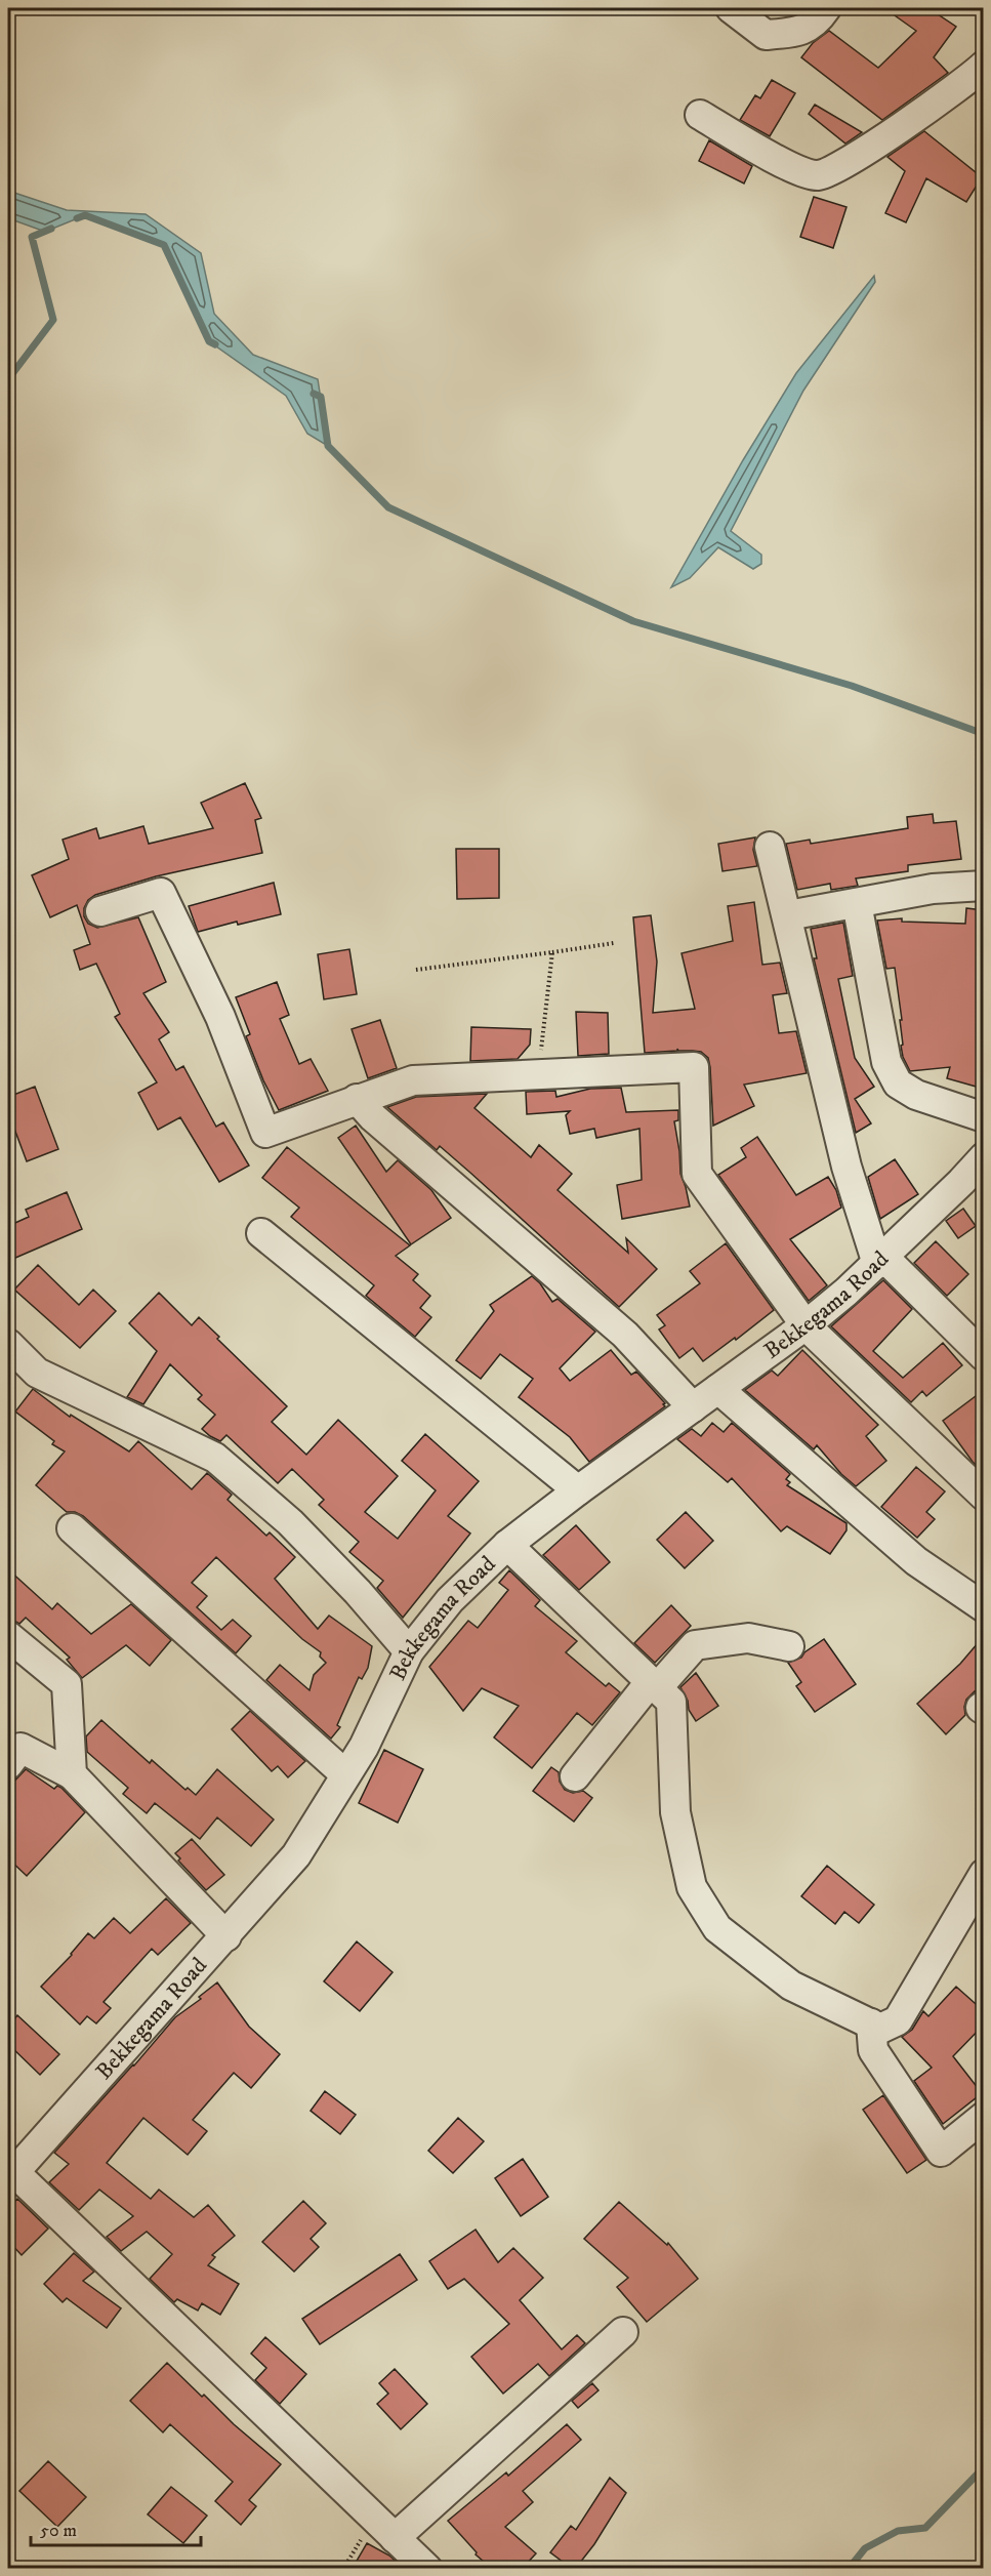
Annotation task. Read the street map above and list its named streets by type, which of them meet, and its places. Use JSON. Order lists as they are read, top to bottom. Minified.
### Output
{"streets":{"street":["Bekkegama Road"]},"scale_bar":"50 m"}
